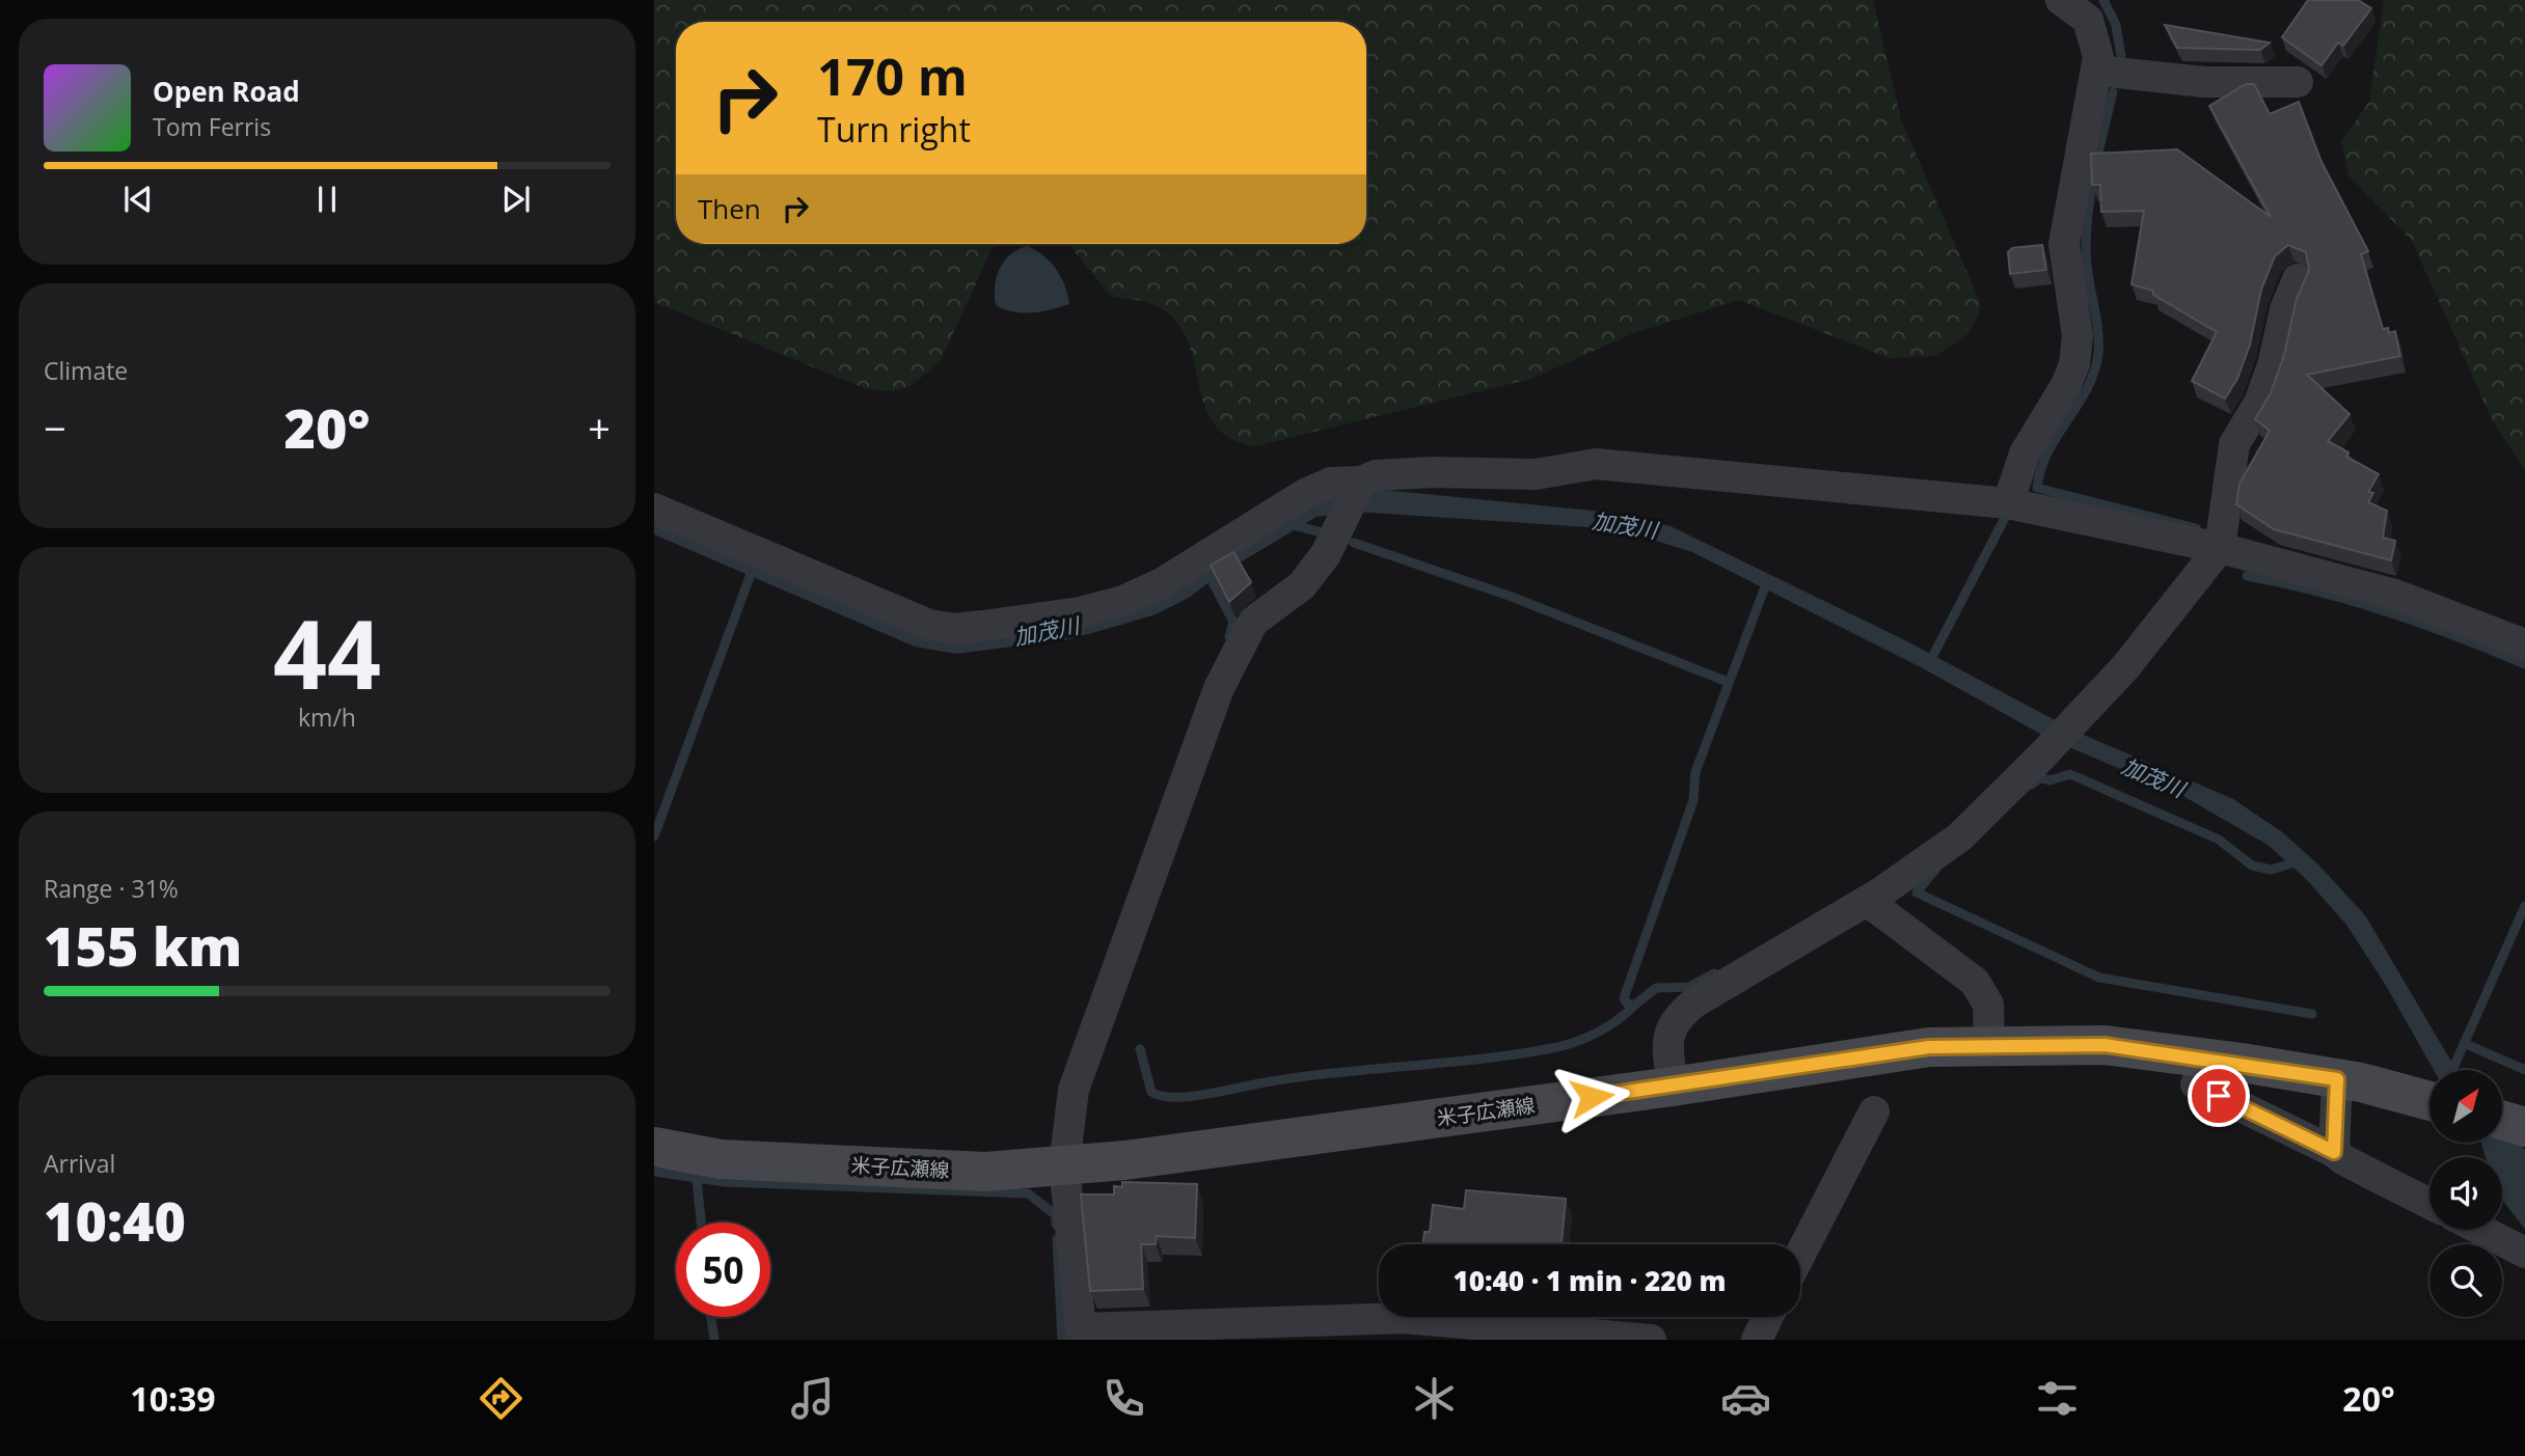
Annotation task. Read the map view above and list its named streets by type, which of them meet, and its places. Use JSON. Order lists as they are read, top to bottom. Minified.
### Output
{"streets":{"main road":["米子広瀬線"]},"water":["加茂川"],"north":"top right","page":{"turn":["170 m","Turn right"],"song":["Open Road","Tom Ferris"],"then":"Then","tile":["Climate",["44","km/h"],["Range · 31%","155 km"],["Arrival","10:40"]],"heat":["−","20°","+"],"limit":"50","trip":"10:40 · 1 min · 220 m","tabs":["10:39","20°"]}}
